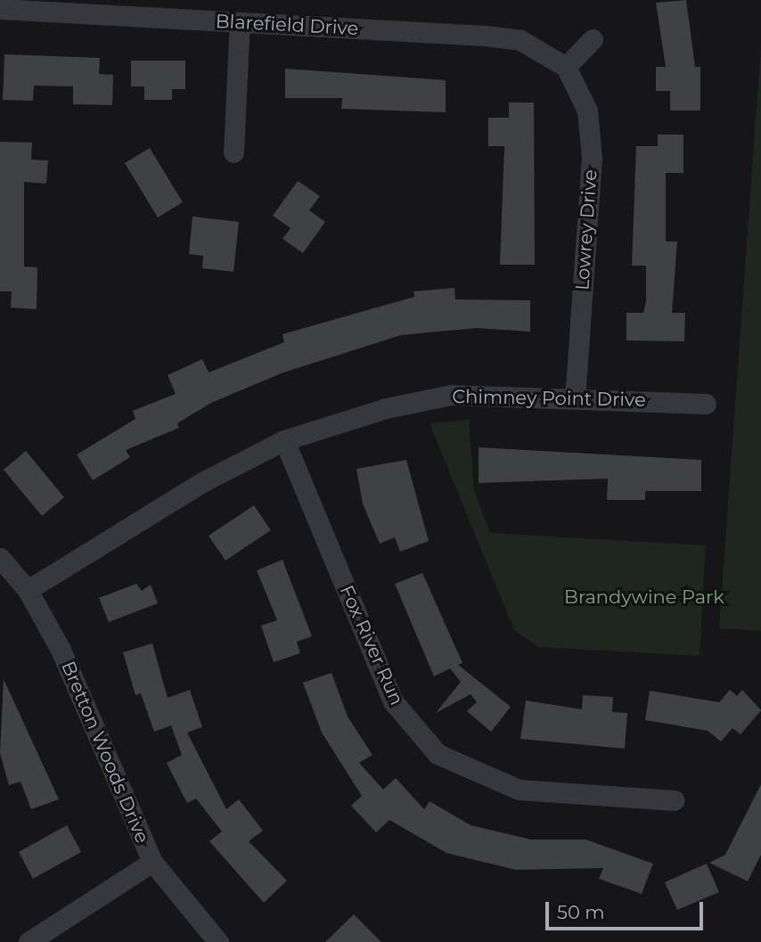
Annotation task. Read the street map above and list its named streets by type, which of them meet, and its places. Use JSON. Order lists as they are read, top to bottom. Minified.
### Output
{"streets":{"street":["Blarefield Drive","Lowrey Drive","Chimney Point Drive","Fox River Run","Bretton Woods Drive"]},"crossings":[["Blarefield Drive","Lowrey Drive"],["Lowrey Drive","Chimney Point Drive"],["Chimney Point Drive","Fox River Run"],["Chimney Point Drive","Bretton Woods Drive"]],"parks":["Brandywine Park"],"scale_bar":"50 m"}
